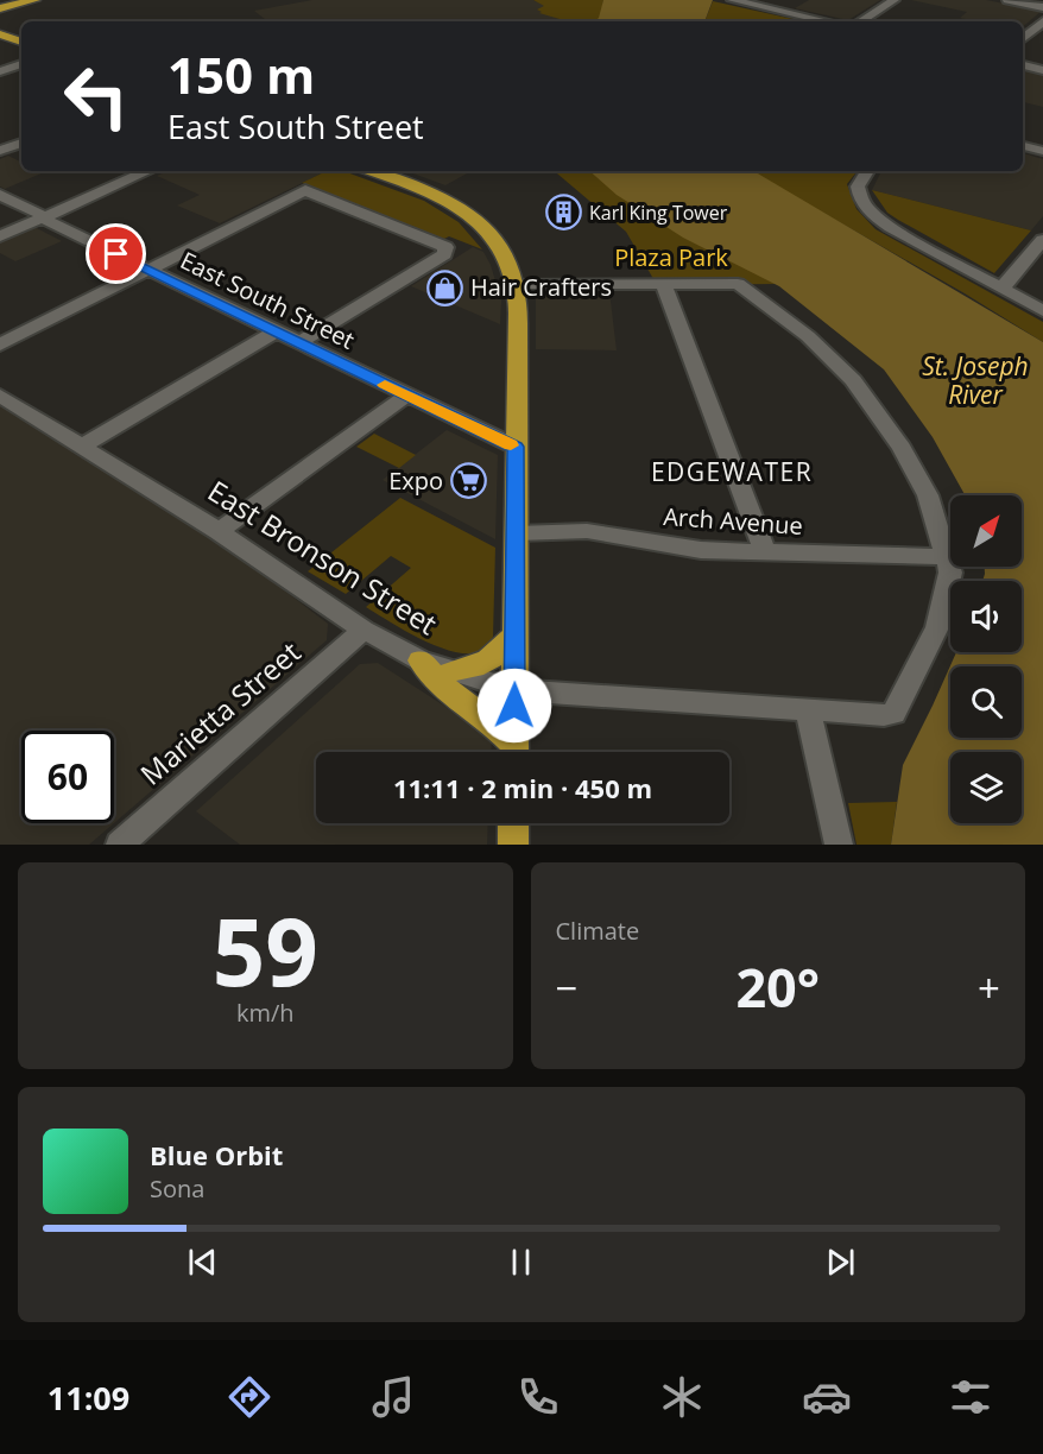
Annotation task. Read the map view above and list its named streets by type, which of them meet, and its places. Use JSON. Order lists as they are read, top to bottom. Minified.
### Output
{"streets":{"street":["East South Street","Arch Avenue","East Bronson Street","Marietta Street"]},"crossings":[["Arch Avenue","East Bronson Street"],["East Bronson Street","Marietta Street"]],"districts":["EDGEWATER"],"water":["St. Joseph River"],"parks":["Plaza Park"],"places":{"building":["Karl King Tower"],"shop":["Hair Crafters"],"supermarket":["Expo"]},"north":"top right","page":{"turn":["150 m","East South Street"],"limit":"60","trip":"11:11 · 2 min · 450 m","tile":[["59","km/h"],"Climate"],"heat":["−","20°","+"],"song":["Blue Orbit","Sona"],"tabs":"11:09"}}
